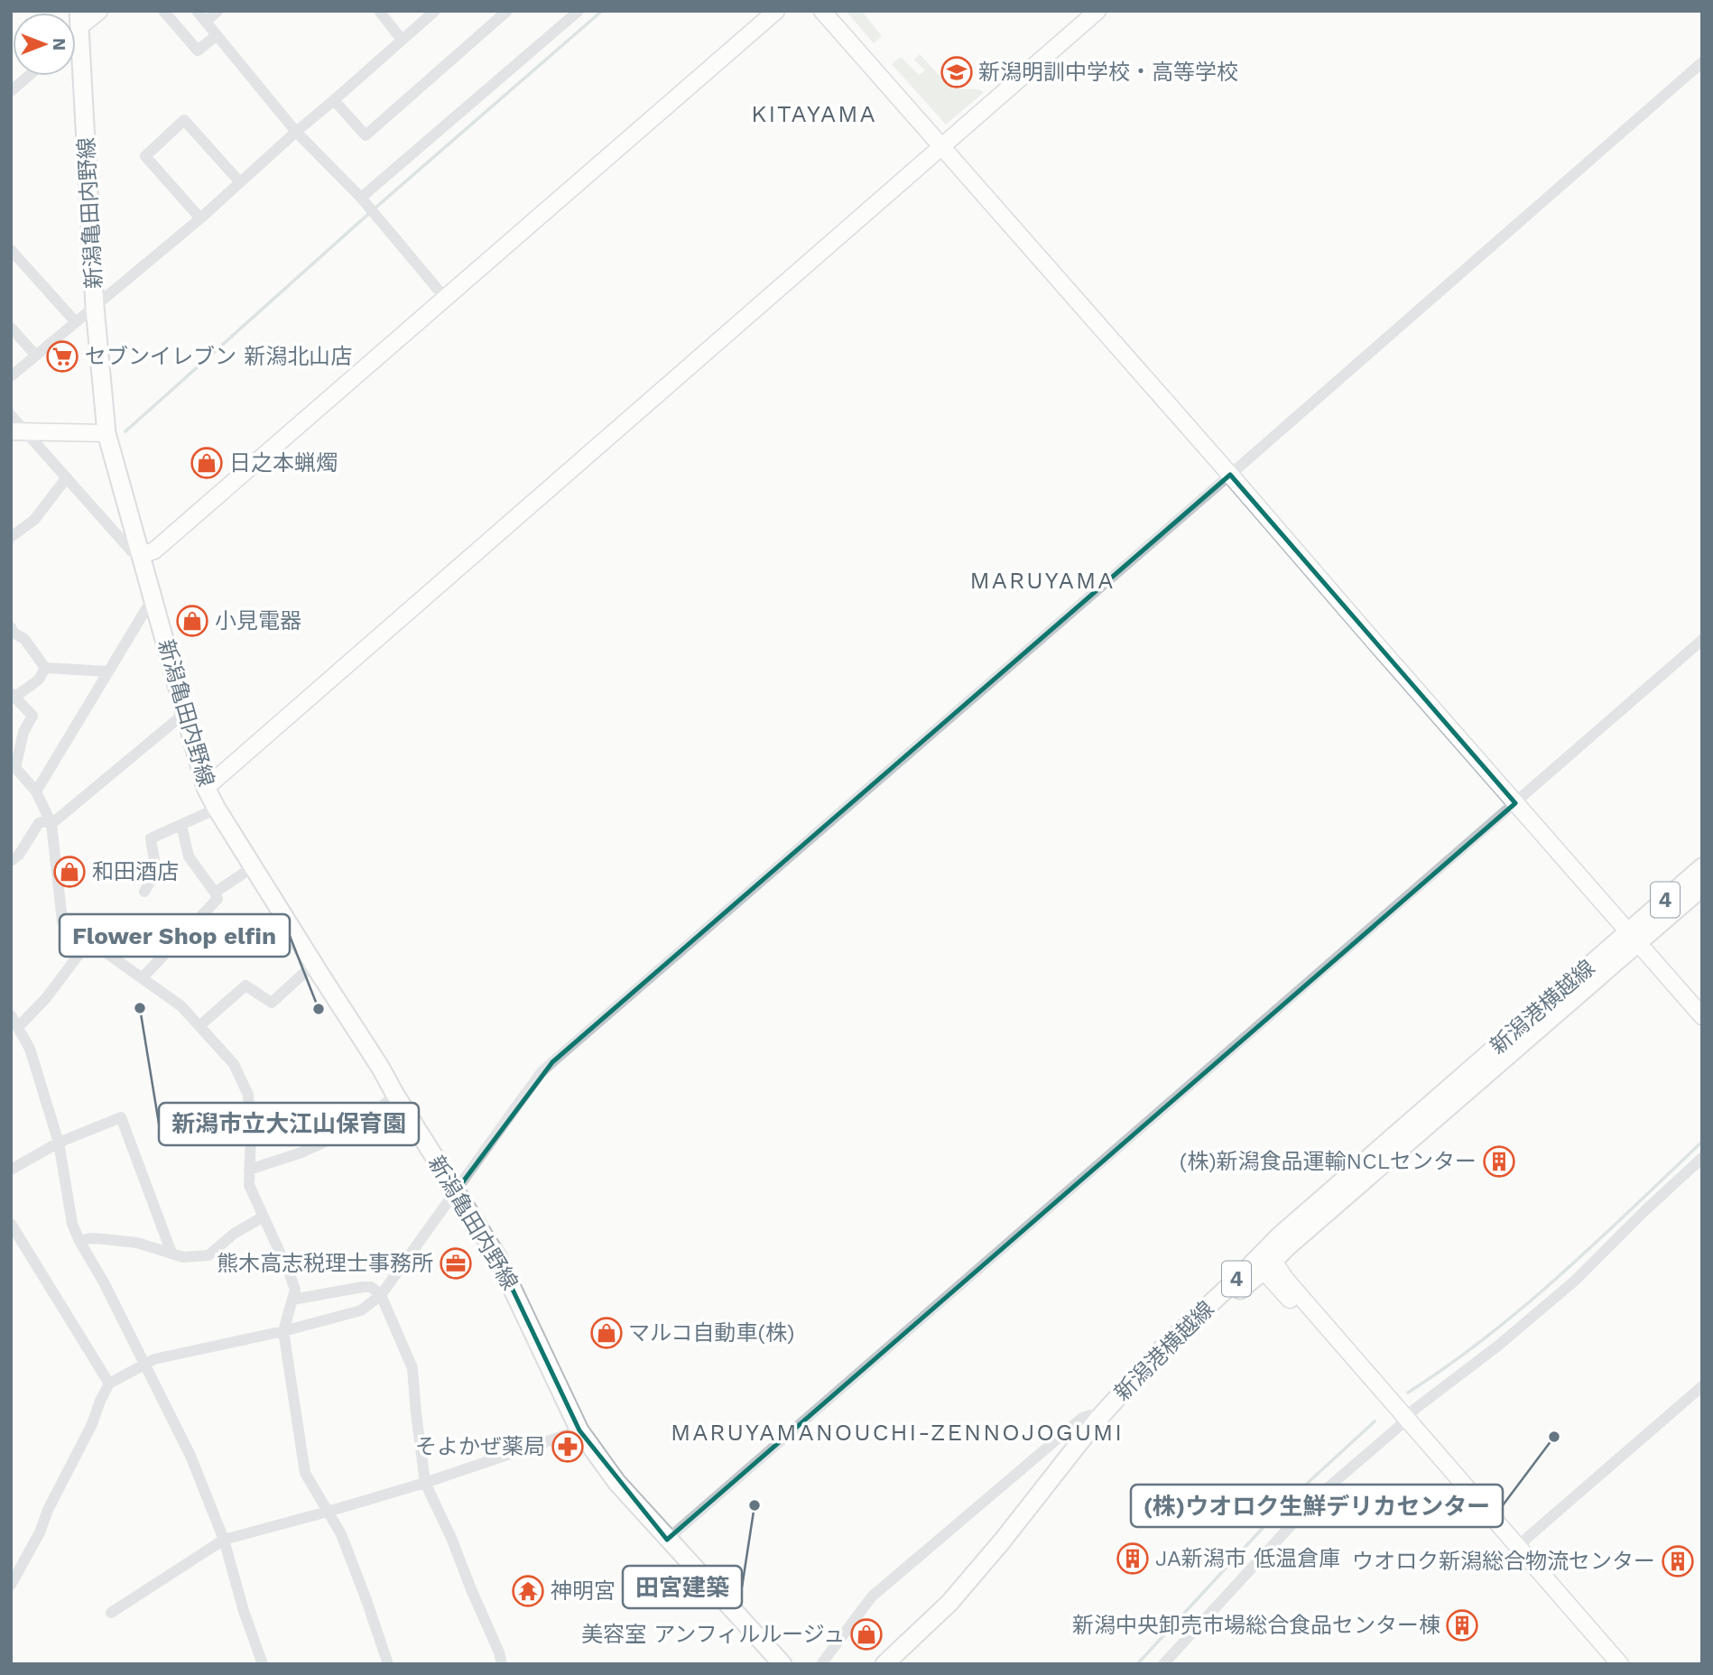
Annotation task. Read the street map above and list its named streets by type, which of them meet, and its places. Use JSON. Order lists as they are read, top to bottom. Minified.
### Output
{"streets":{"main road":["新潟亀田内野線","4","新潟港横越線"]},"districts":["KITAYAMA","MARUYAMA","MARUYAMANOUCHI-ZENNOJOGUMI"],"places":{"school or university":["新潟明訓中学校・高等学校"],"supermarket":["セブンイレブン 新潟北山店"],"shop":["日之本蝋燭","小見電器","和田酒店","マルコ自動車(株)","美容室 アンフィルルージュ"],"other":["新潟市立大江山保育園","Flower Shop elfin","(株)ウオロク生鮮デリカセンター","田宮建築"],"building":["(株)新潟食品運輸NCLセンター","JA新潟市 低温倉庫","ウオロク新潟総合物流センター","新潟中央卸売市場総合食品センター棟"],"office":["熊木高志税理士事務所"],"pharmacy":["そよかぜ薬局"],"temple":["神明宮"]},"north":"right"}
